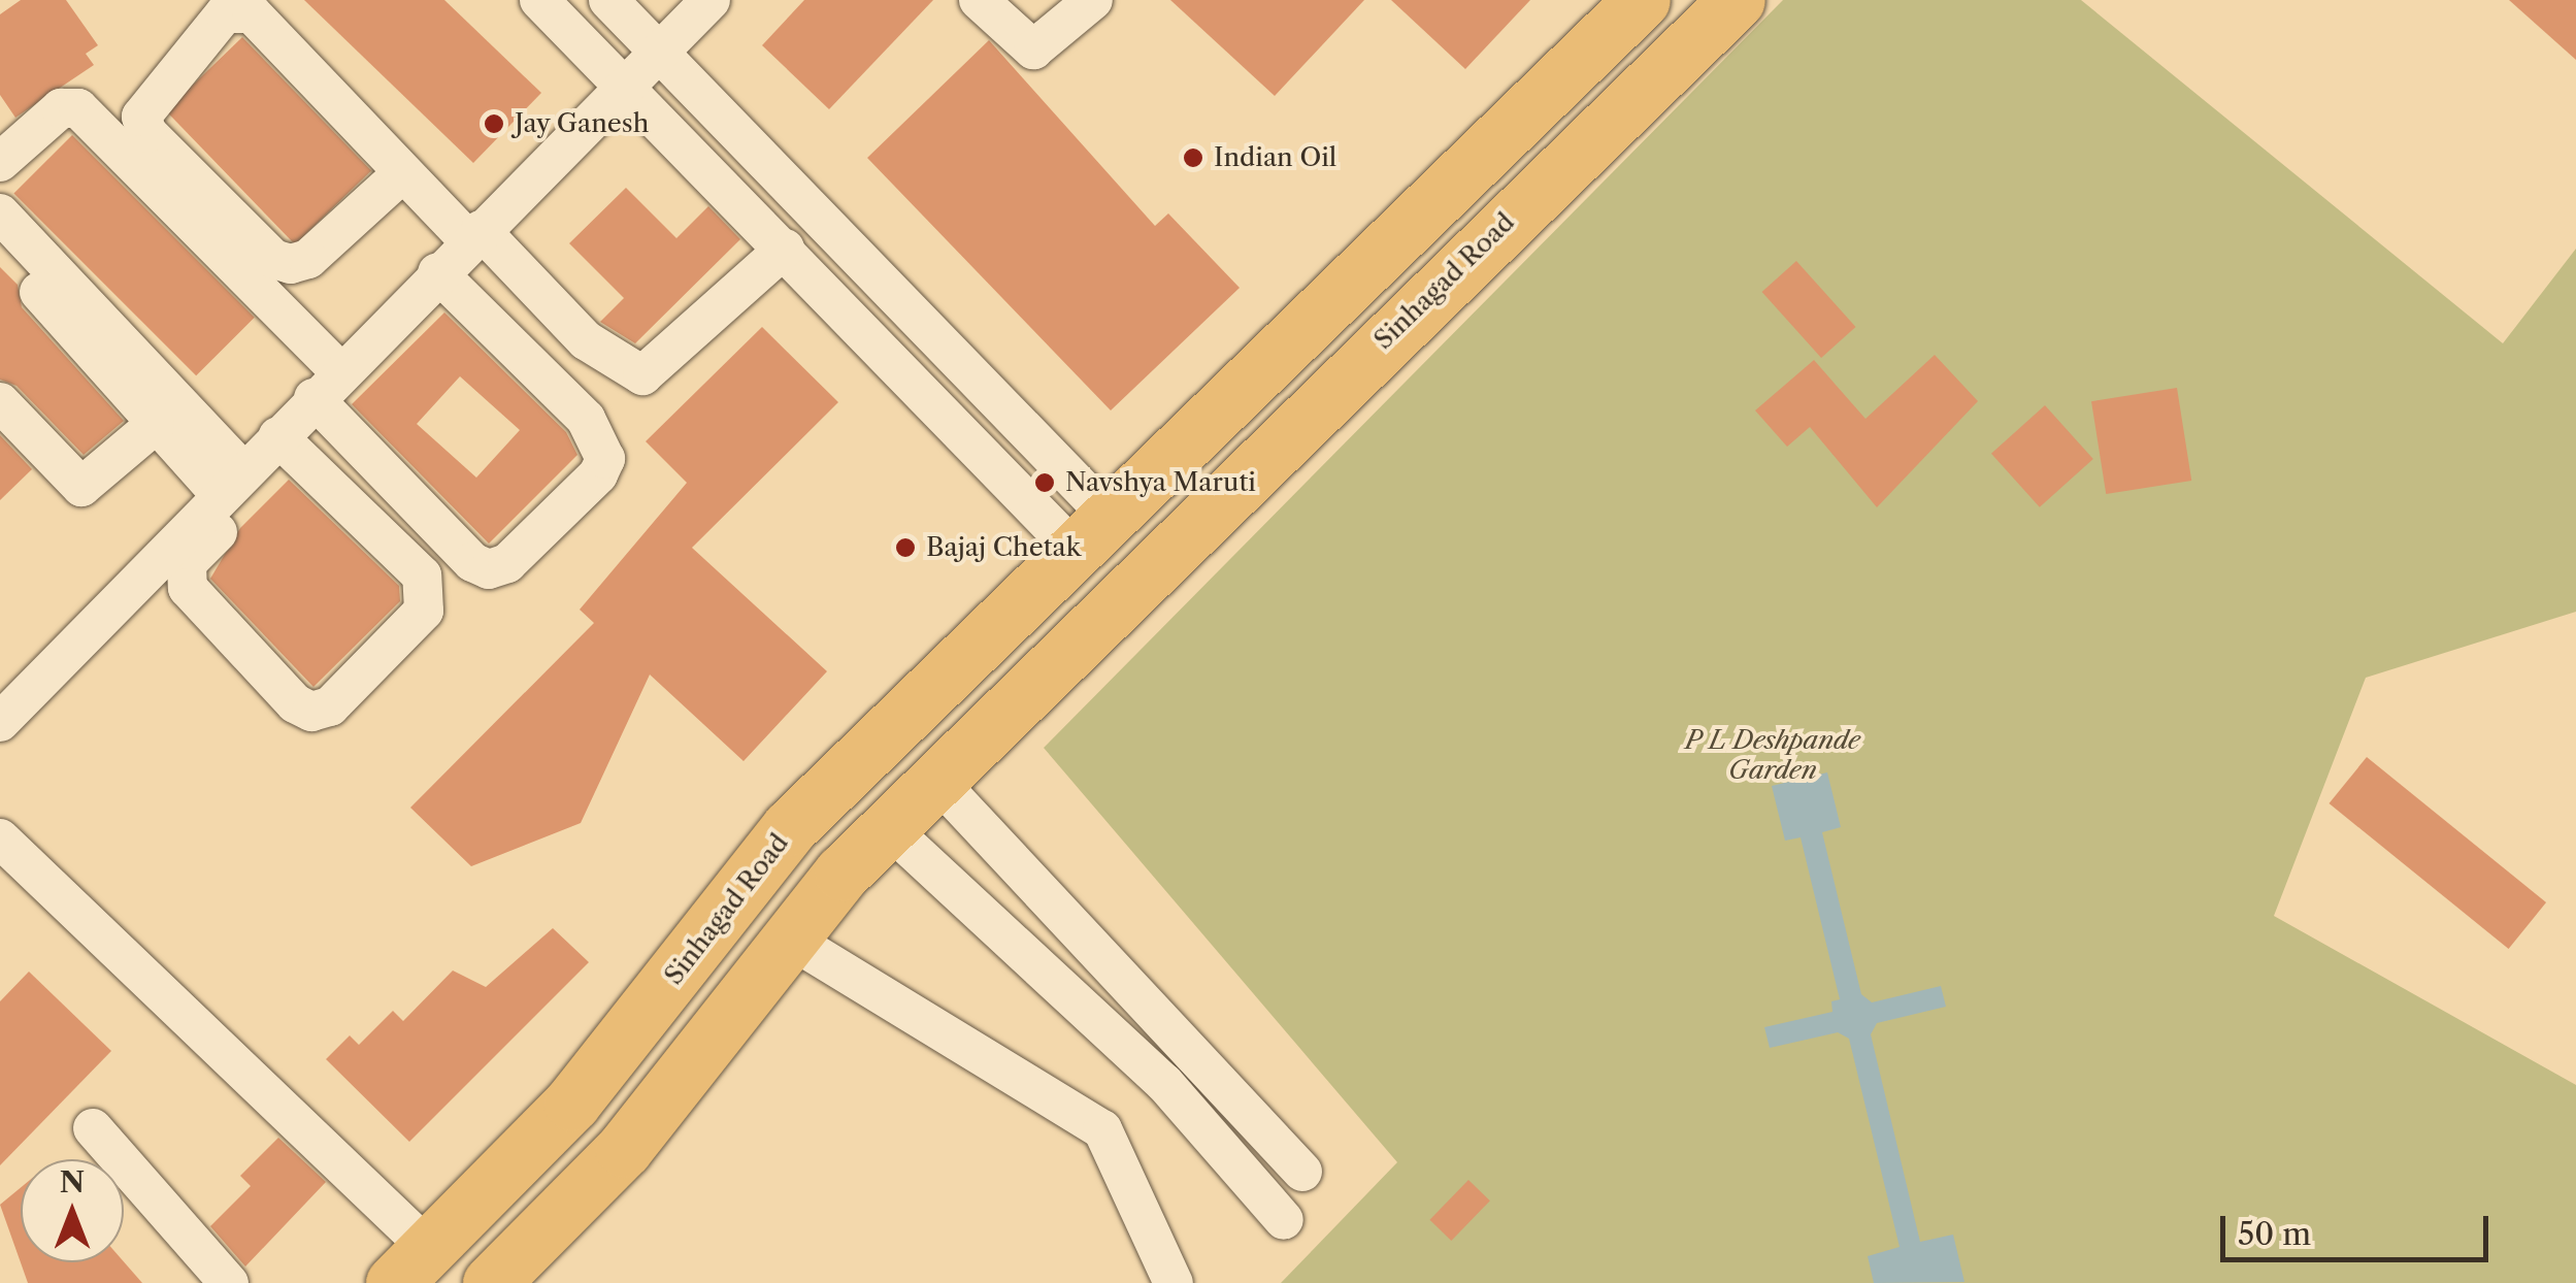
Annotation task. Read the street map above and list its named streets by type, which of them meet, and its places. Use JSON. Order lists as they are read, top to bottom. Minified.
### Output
{"streets":{"main road":["Sinhagad Road"]},"parks":["P L Deshpande Garden"],"places":["Jay Ganesh","Indian Oil","Navshya Maruti","Bajaj Chetak"],"scale_bar":"50 m","north":"top"}
